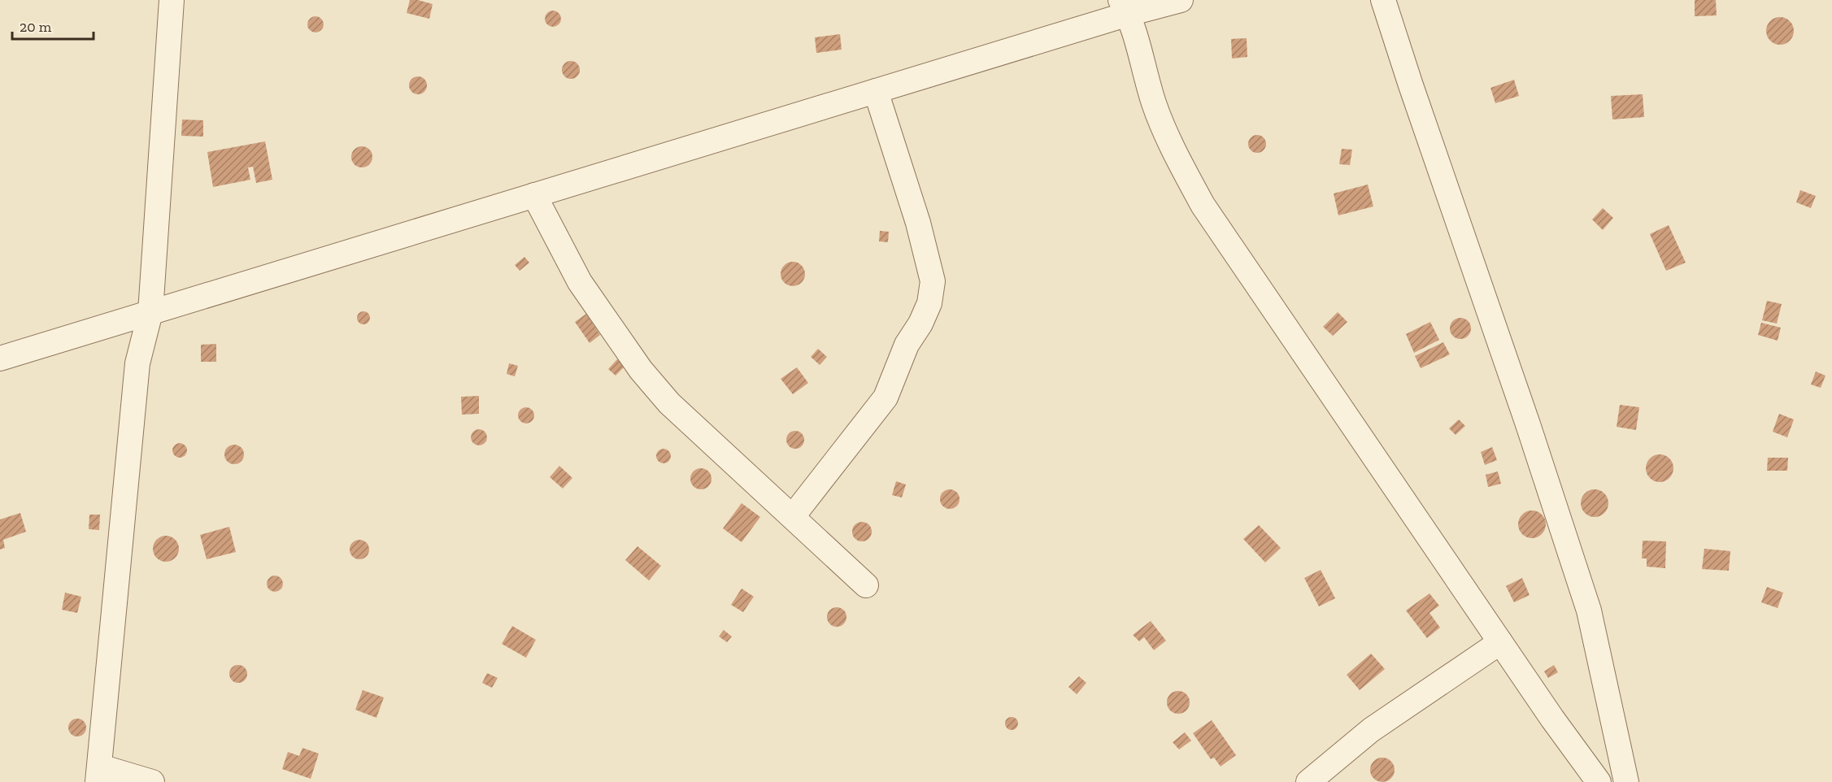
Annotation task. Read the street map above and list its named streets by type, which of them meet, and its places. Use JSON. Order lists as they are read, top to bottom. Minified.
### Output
{"scale_bar":"20 m"}
